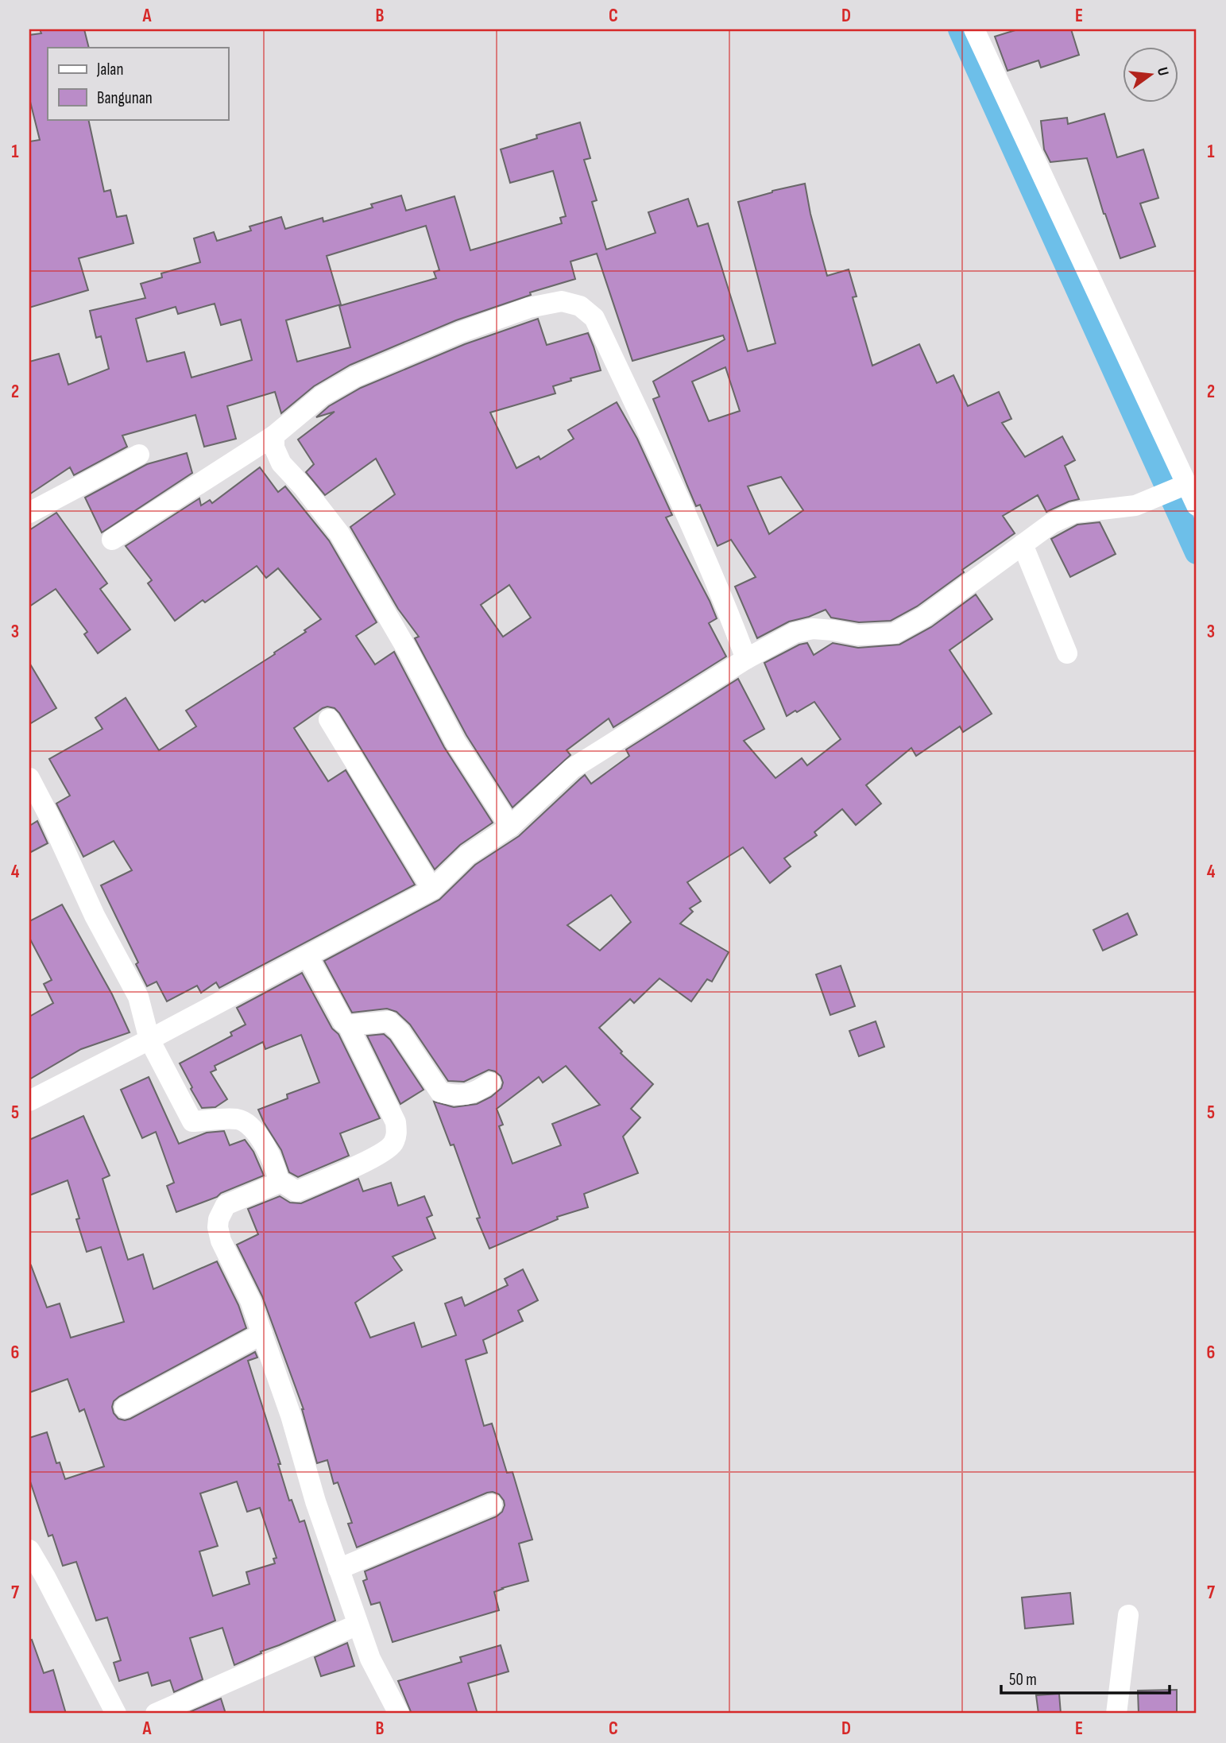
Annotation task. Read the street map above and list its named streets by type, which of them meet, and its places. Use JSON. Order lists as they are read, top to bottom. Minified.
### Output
{"legend":["Jalan","Bangunan"],"scale_bar":"50 m","north":"right","grid":{"columns":["A","B","C","D","E"],"rows":["1","2","3","4","5","6","7"]}}
